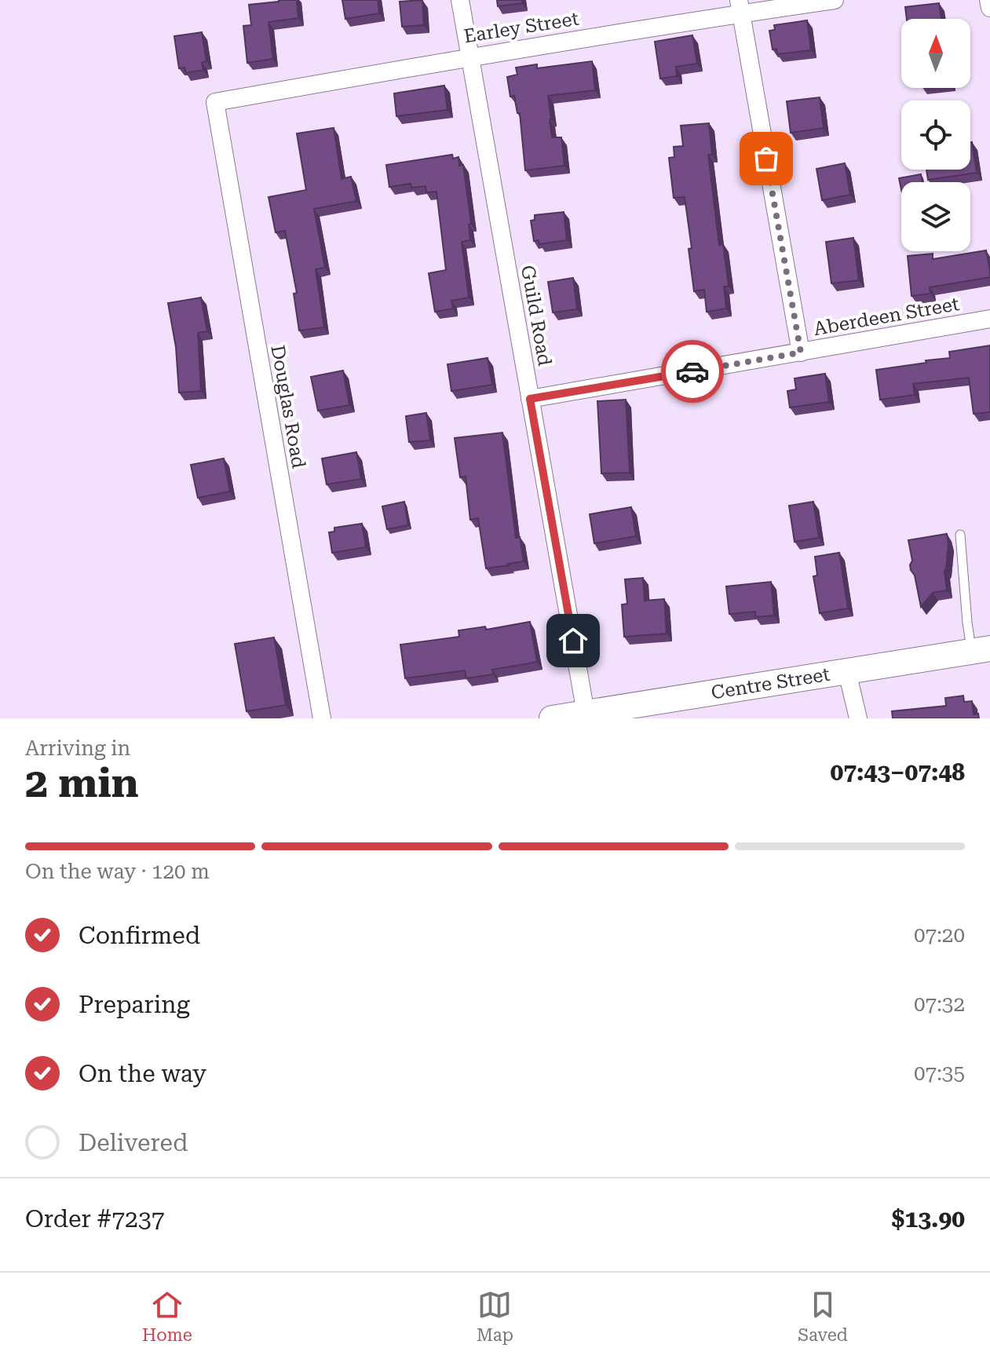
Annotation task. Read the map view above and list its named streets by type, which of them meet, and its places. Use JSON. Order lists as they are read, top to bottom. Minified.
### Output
{"streets":{"main road":["Centre Street"],"street":["Earley Street","Guild Road","Aberdeen Street","Douglas Road"]},"crossings":[["Earley Street","Guild Road"],["Earley Street","Douglas Road"],["Guild Road","Aberdeen Street"],["Guild Road","Centre Street"]],"north":"top","page":{"heading":["2 min","Arriving in","07:43–07:48"],"panel":["Order #7237","$13.90"],"bar":"On the way · 120 m","list":[["Confirmed","07:20"],["Preparing","07:32"],["On the way","07:35"],"Delivered"],"tabs":["Home","Map","Saved"]}}
